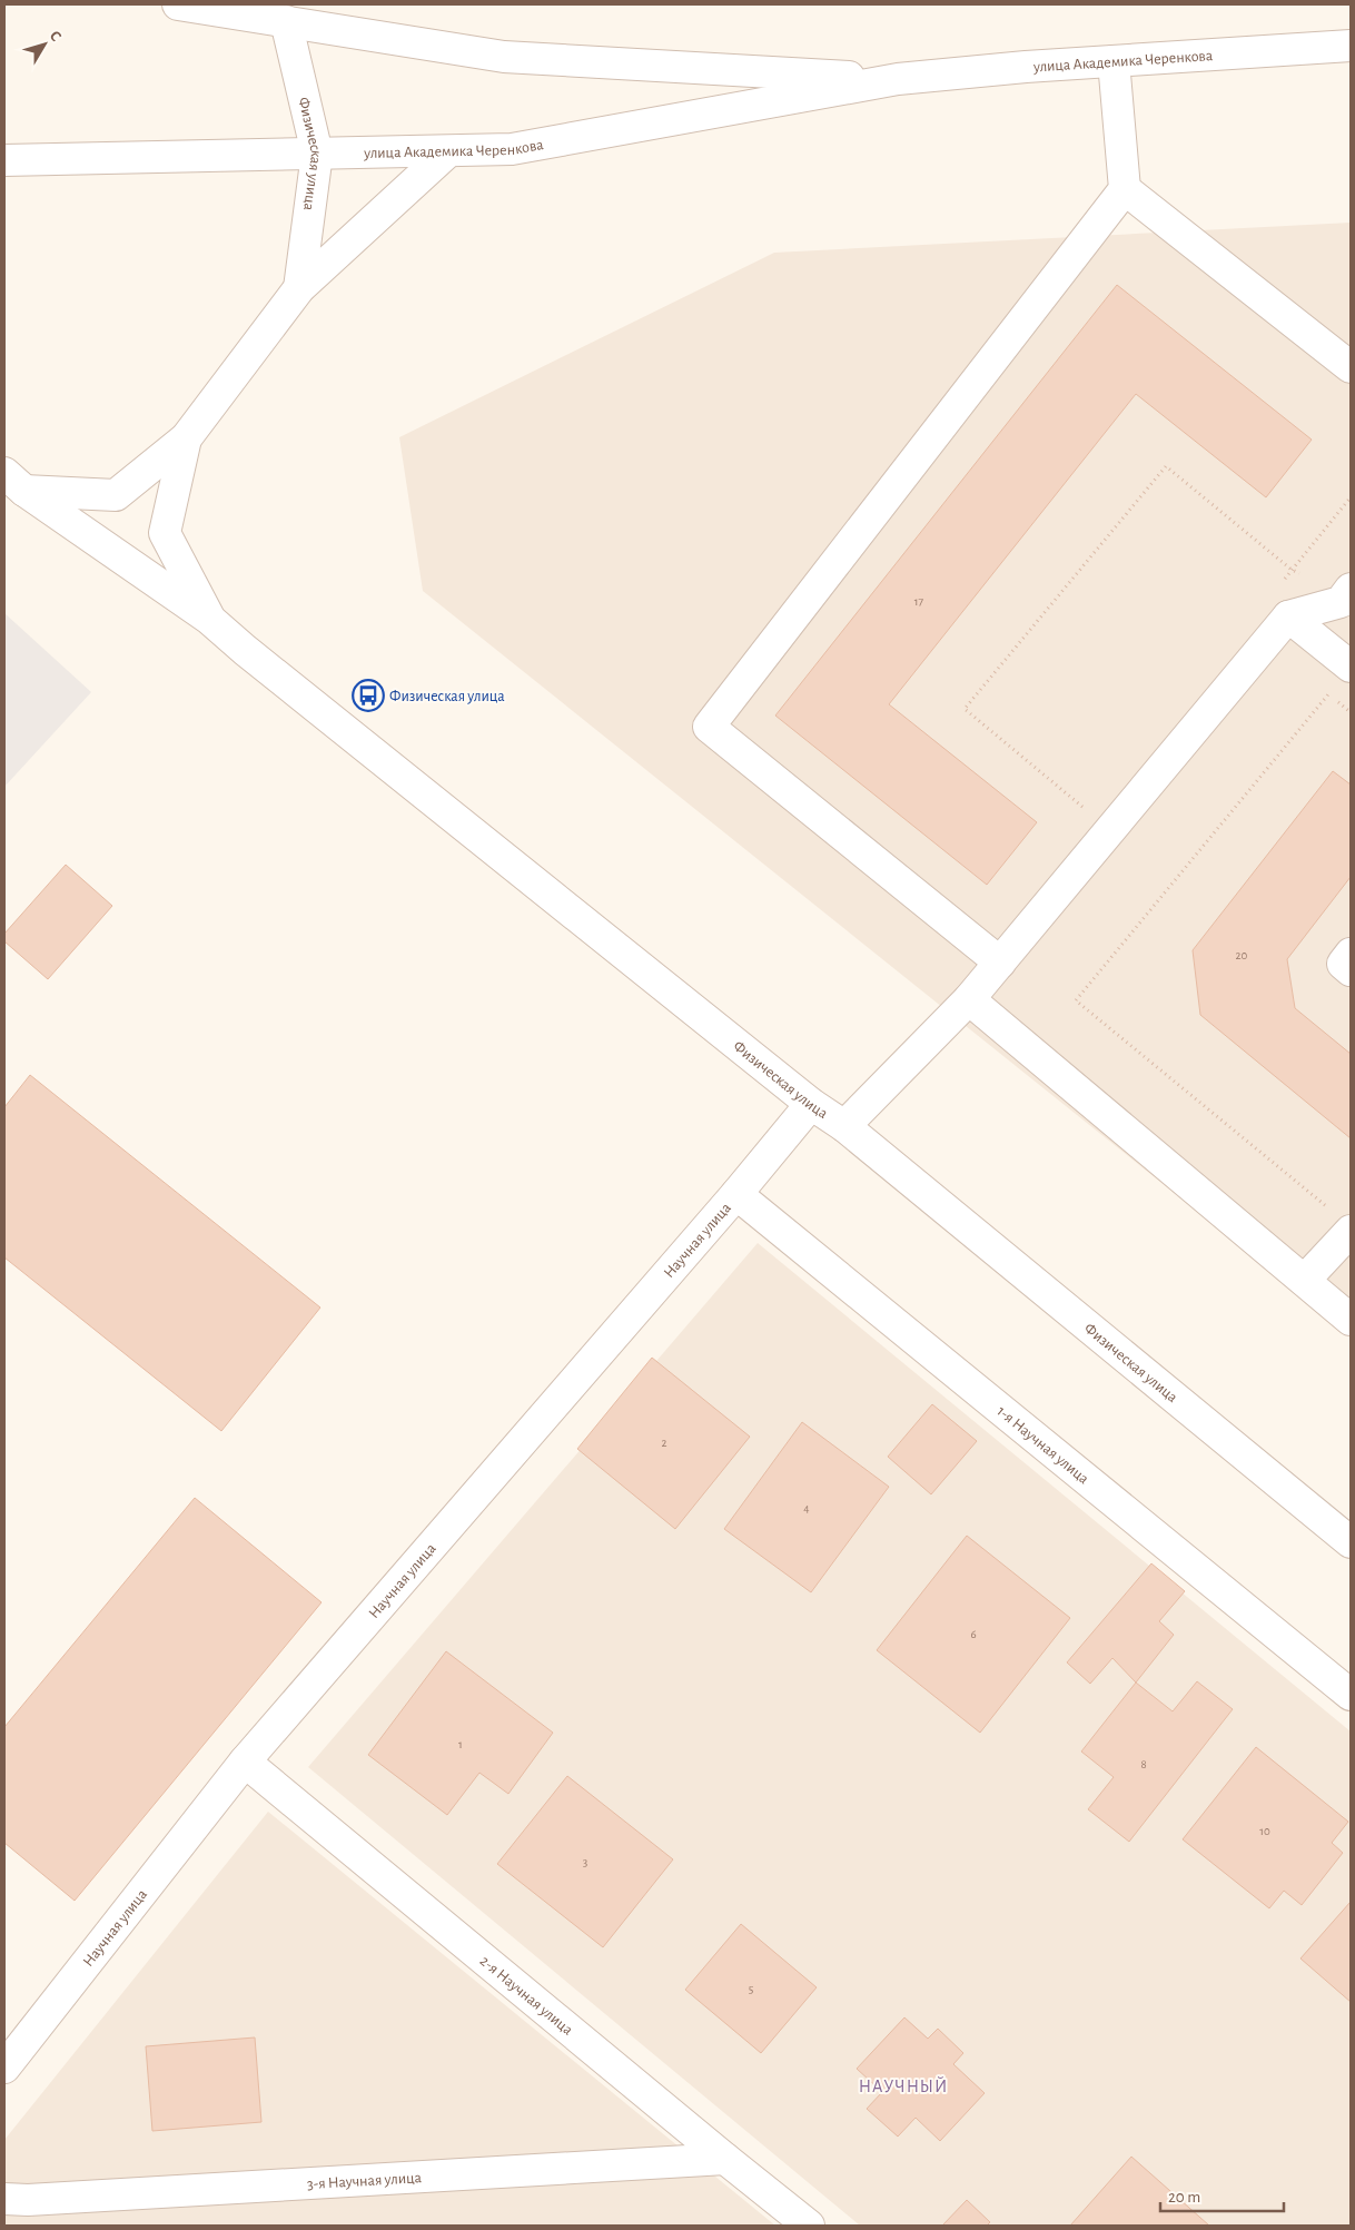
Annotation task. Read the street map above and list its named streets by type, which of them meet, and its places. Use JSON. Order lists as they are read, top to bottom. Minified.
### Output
{"streets":{"street":["улица Академика Черенкова","Физическая улица","Научная улица","1-я Научная улица","2-я Научная улица","3-я Научная улица"]},"crossings":[["улица Академика Черенкова","Физическая улица"],["Физическая улица","Научная улица"],["Научная улица","1-я Научная улица"],["Научная улица","2-я Научная улица"],["2-я Научная улица","3-я Научная улица"]],"districts":["НАУЧНЫЙ"],"places":{"bus stop":["Физическая улица"]},"house_numbers":["17","20","2","4","6","1","8","10","3","5"],"scale_bar":"20 m","north":"top right"}
